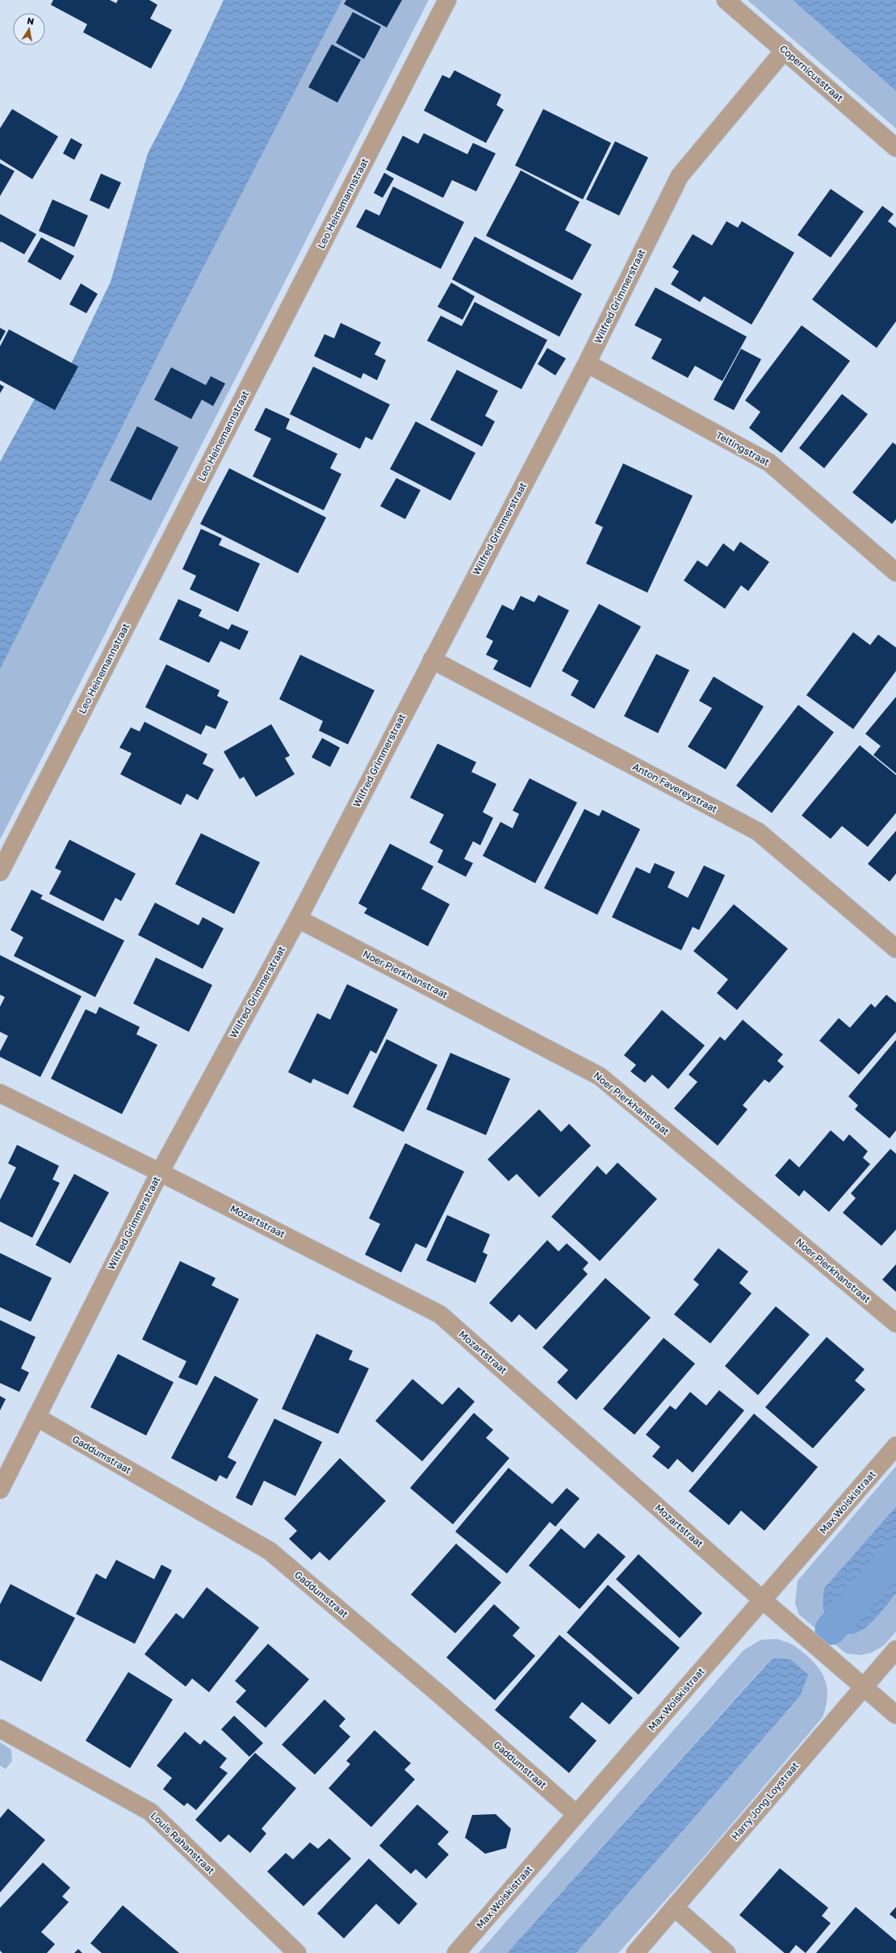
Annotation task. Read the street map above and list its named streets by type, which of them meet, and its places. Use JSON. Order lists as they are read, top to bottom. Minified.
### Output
{"streets":{"street":["Copernicusstraat","Leo Heinemannstraat","Wilfred Grimmerstraat","Teltingstraat","Anton Favereystraat","Noer Pierkhanstraat","Mozartstraat","Gaddumstraat","Max Woiskistraat","Harry Jong Loystraat","Louis Rahanstraat"]},"crossings":[["Copernicusstraat","Wilfred Grimmerstraat"],["Wilfred Grimmerstraat","Teltingstraat"],["Wilfred Grimmerstraat","Anton Favereystraat"],["Wilfred Grimmerstraat","Noer Pierkhanstraat"],["Wilfred Grimmerstraat","Mozartstraat"],["Wilfred Grimmerstraat","Gaddumstraat"],["Mozartstraat","Max Woiskistraat"],["Mozartstraat","Harry Jong Loystraat"],["Gaddumstraat","Max Woiskistraat"]],"north":"top"}
